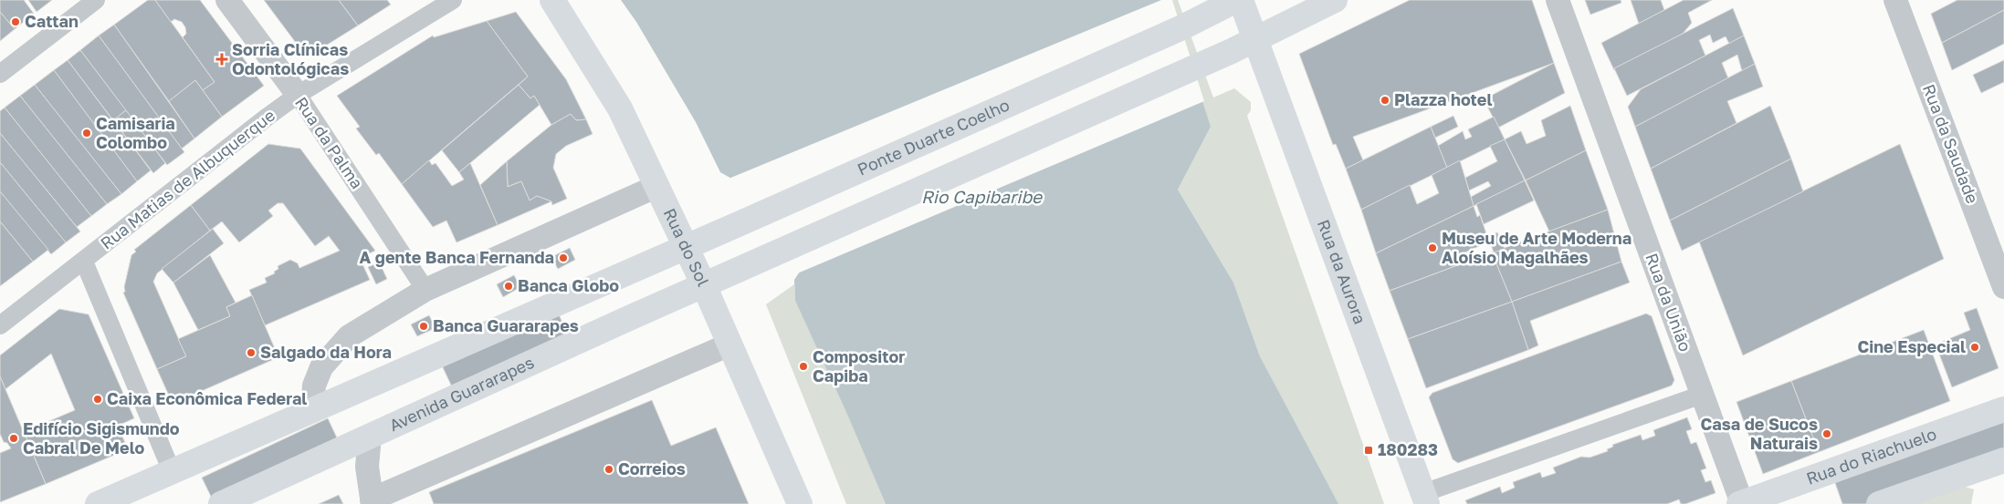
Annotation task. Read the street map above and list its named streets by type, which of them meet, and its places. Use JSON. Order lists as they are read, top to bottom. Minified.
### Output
{"streets":{"main road":["Ponte Duarte Coelho","Rua do Sol","Rua da Aurora","Avenida Guararapes","Rua do Riachuelo"],"street":["Rua da Palma","Rua da Saudade","Rua Matias de Albuquerque","Rua da União"]},"crossings":[["Ponte Duarte Coelho","Rua do Sol"],["Rua da Palma","Rua Matias de Albuquerque"],["Rua do Sol","Avenida Guararapes"],["Rua da União","Rua do Riachuelo"]],"water":["Rio Capibaribe"],"places":{"other":["Cattan","Plazza hotel","Camisaria Colombo","Museu de Arte Moderna Aloísio Magalhães","A gente Banca Fernanda","Banca Globo","Banca Guararapes","Cine Especial","Salgado da Hora","Compositor Capiba","Caixa Econômica Federal","Casa de Sucos Naturais","Edifício Sigismundo Cabral De Melo","Correios"],"health":["Sorria Clínicas Odontológicas"],"transit":["180283"]}}
